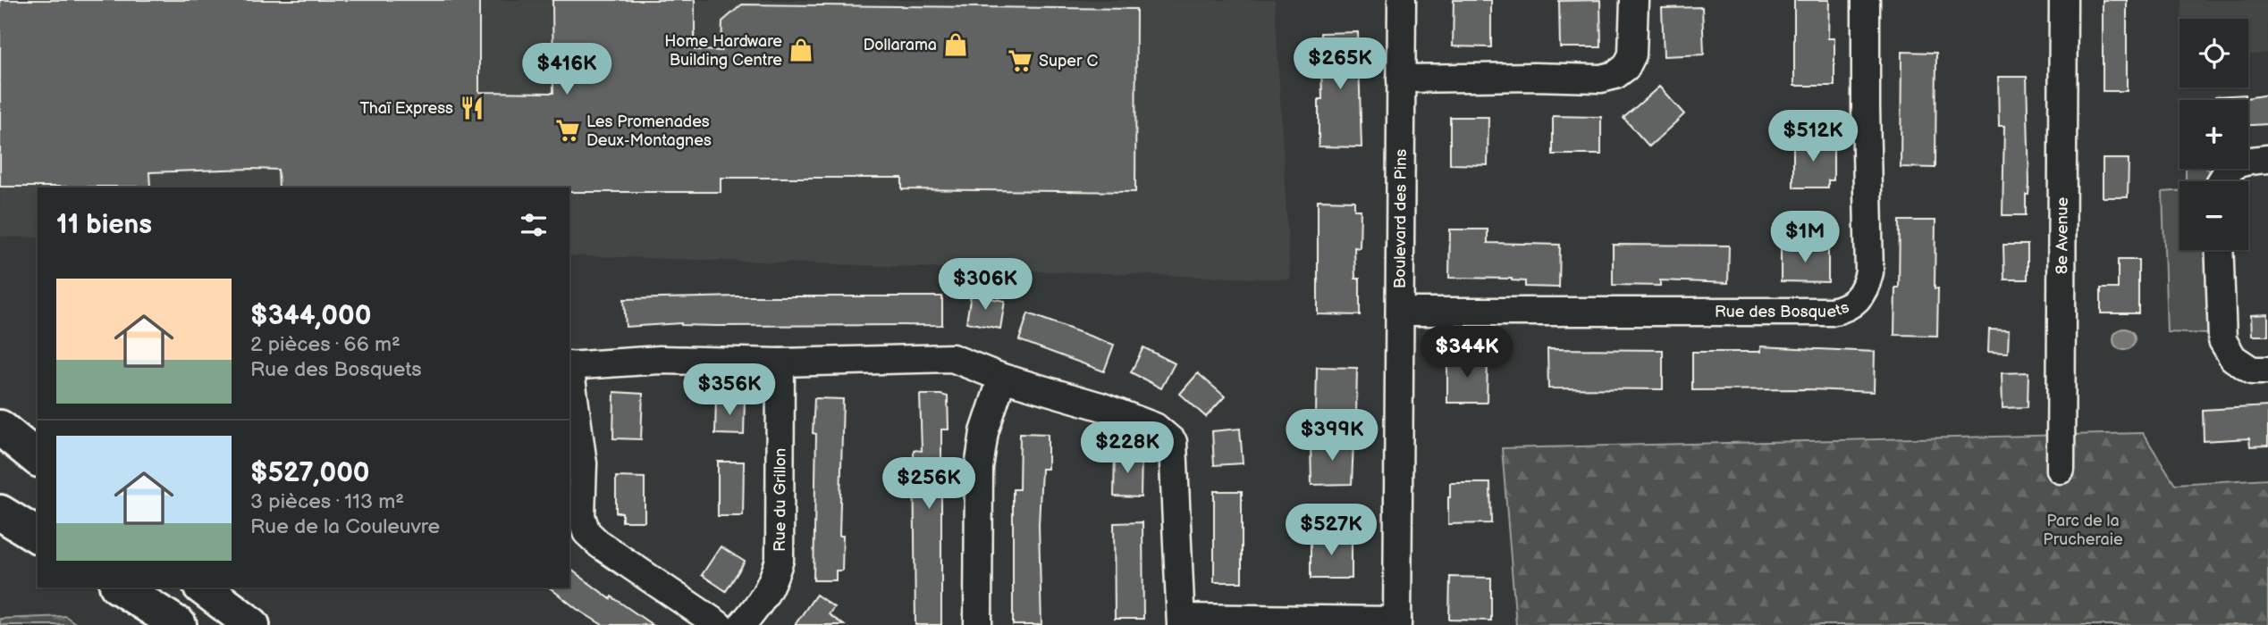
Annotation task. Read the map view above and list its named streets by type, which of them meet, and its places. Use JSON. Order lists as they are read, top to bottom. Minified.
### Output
{"streets":{"street":["Boulevard des Pins","8e Avenue","Rue des Bosquets","Rue du Grillon"]},"crossings":[["Boulevard des Pins","Rue des Bosquets"]],"parks":["Parc de la Prucheraie"],"places":{"shop":["Dollarama","Home Hardware Building Centre"],"supermarket":["Super C","Les Promenades Deux-Montagnes"],"restaurant":["Thaï Express"]},"page":{"map_buttons":["+","−"],"price":["$265K","$416K","$512K","$1M","$306K","$344K","$356K","$399K","$228K","$256K","$527K"],"heading":"11 biens","list":[{"name":"$344,000","note":"2 pièces · 66 m² · Rue des Bosquets"},{"name":"$527,000","note":"3 pièces · 113 m² · Rue de la Couleuvre"}]}}
